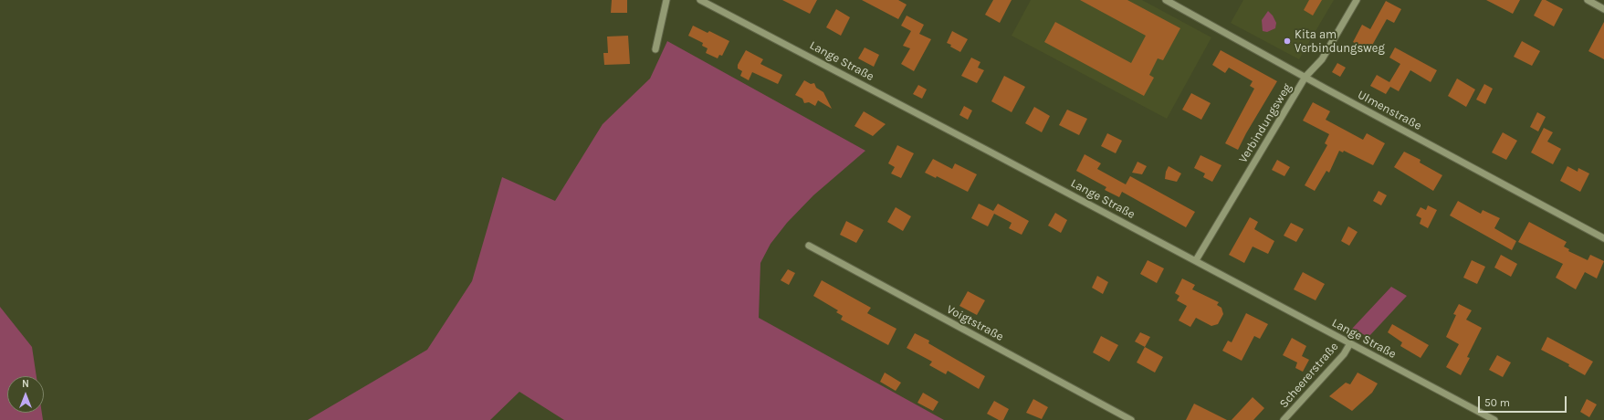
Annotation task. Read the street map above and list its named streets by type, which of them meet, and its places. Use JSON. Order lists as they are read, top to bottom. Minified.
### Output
{"streets":{"street":["Lange Straße","Ulmenstraße","Verbindungsweg","Voigtstraße","Scheererstraße"]},"crossings":[["Lange Straße","Verbindungsweg"],["Lange Straße","Scheererstraße"],["Ulmenstraße","Verbindungsweg"]],"places":["Kita am Verbindungsweg"],"scale_bar":"50 m","north":"top"}
